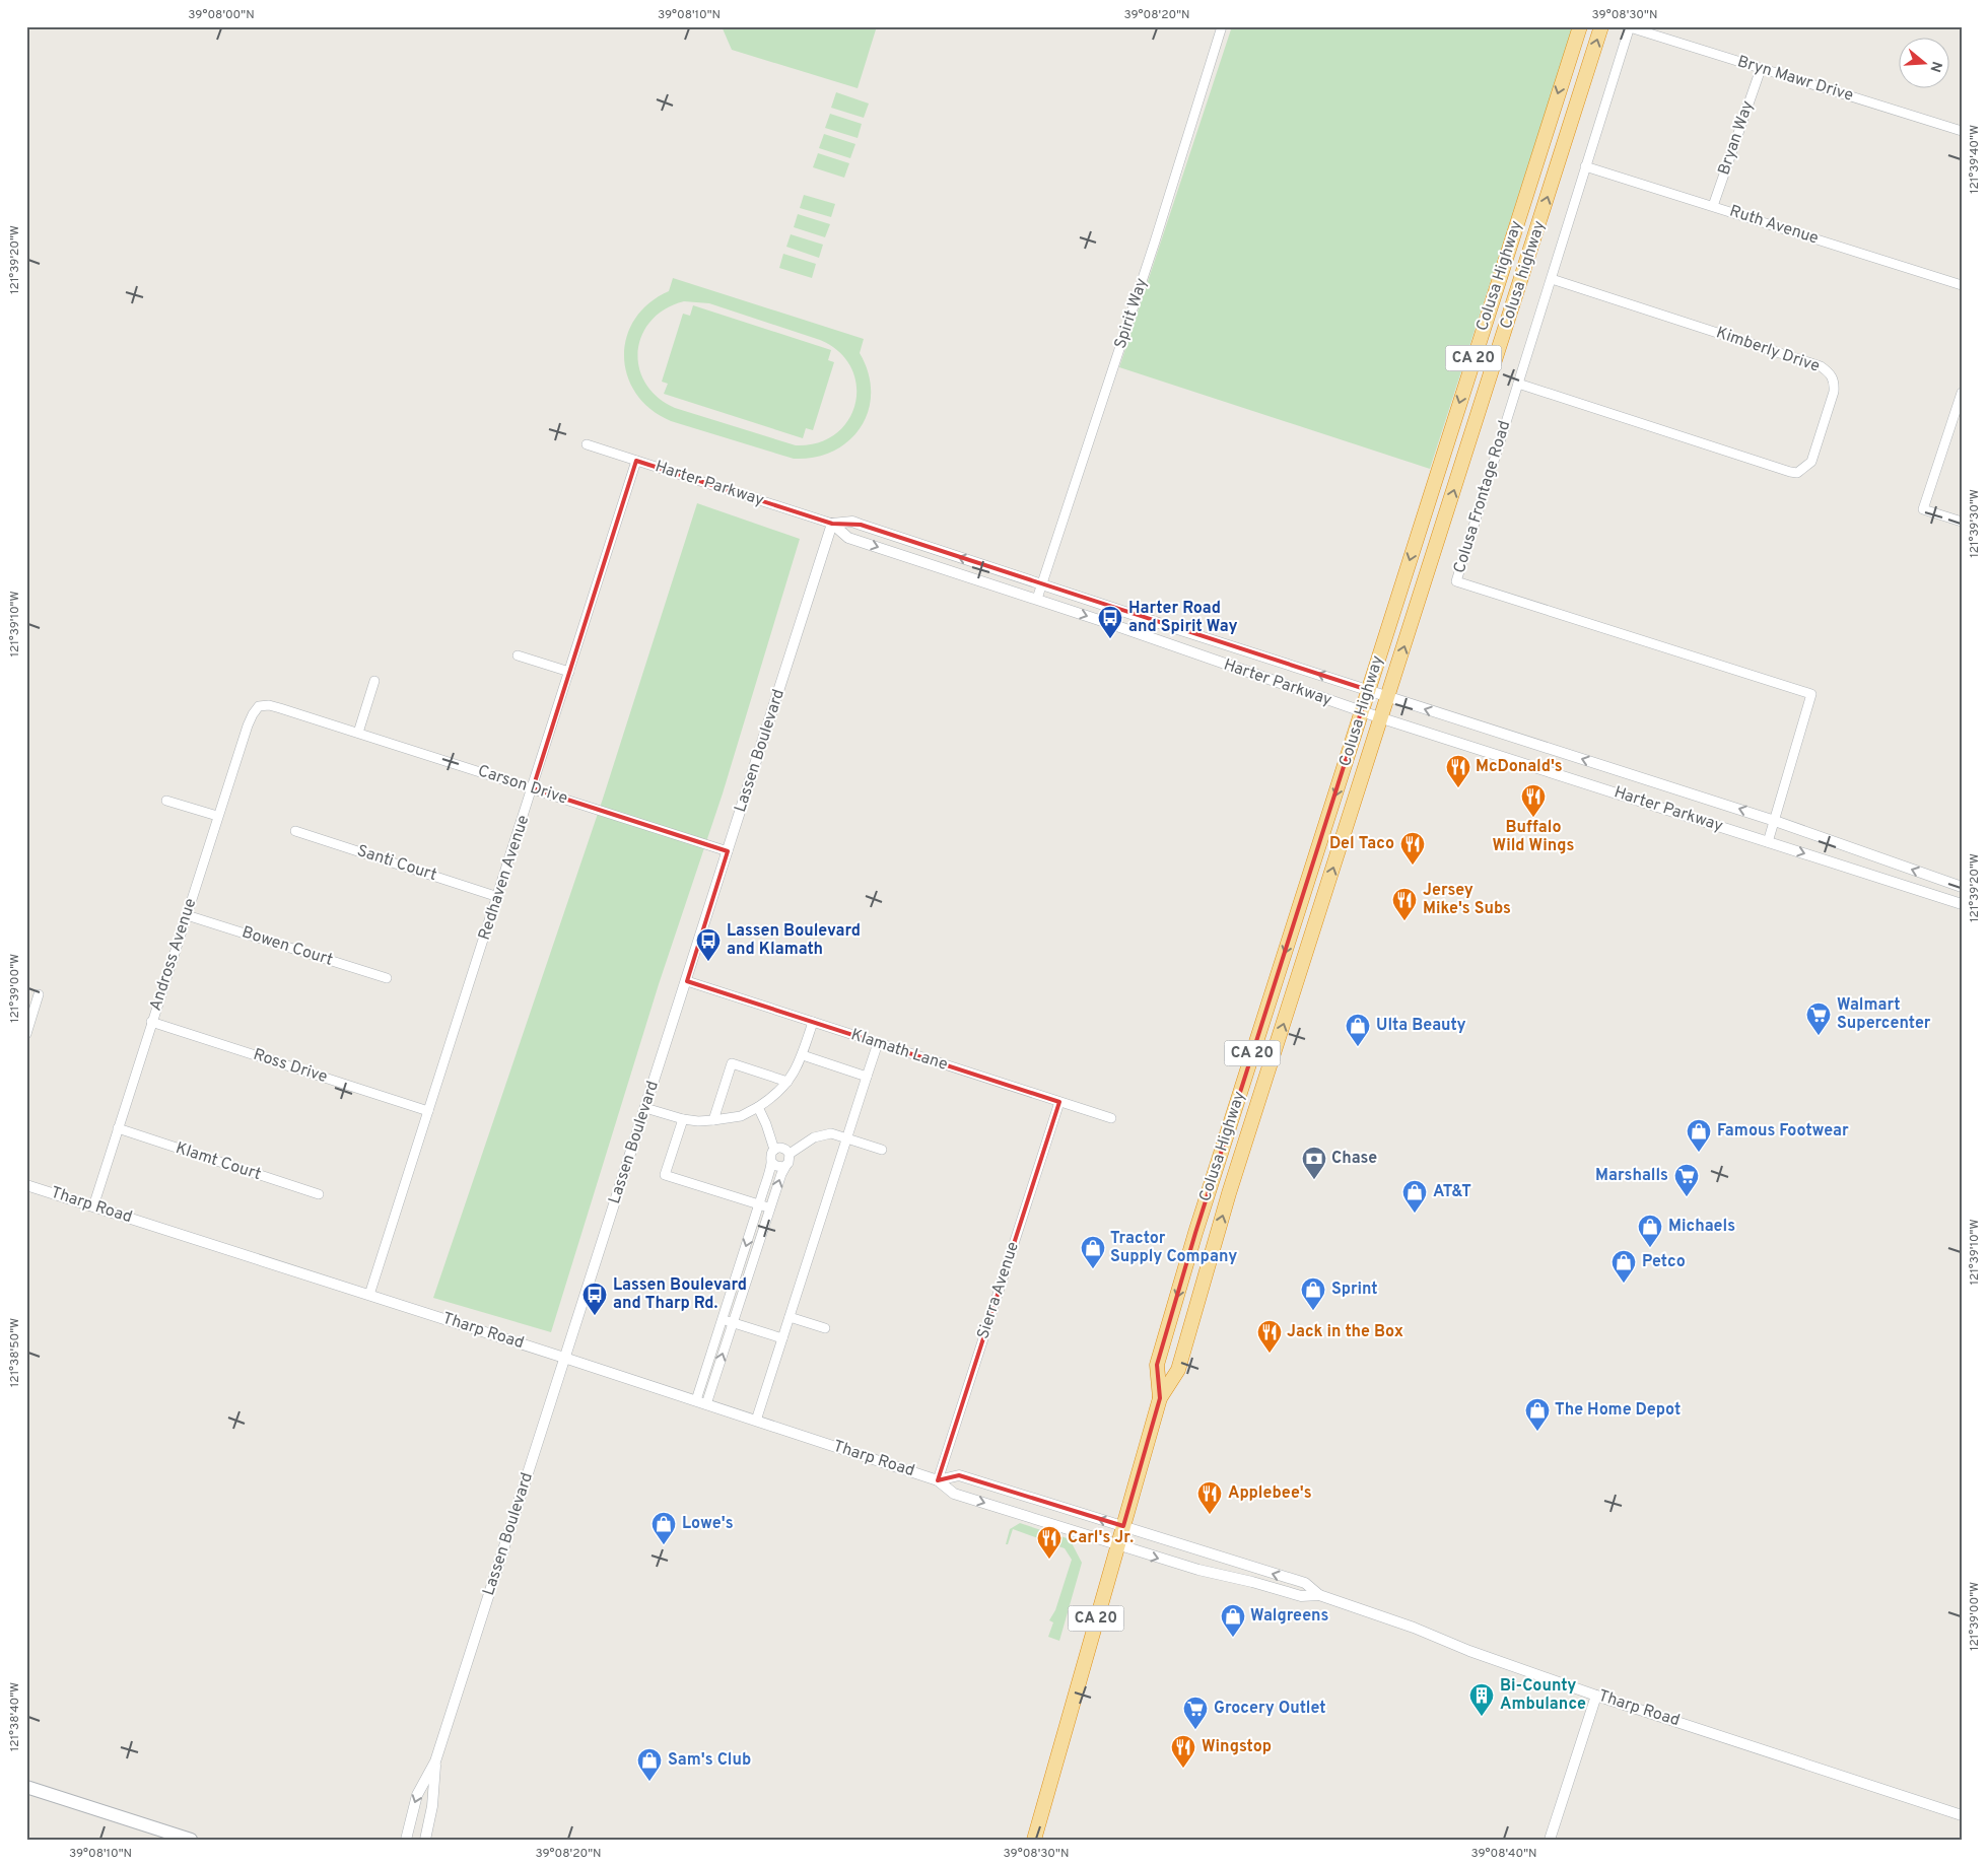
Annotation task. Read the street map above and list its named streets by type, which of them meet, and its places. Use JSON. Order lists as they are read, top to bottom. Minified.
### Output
{"streets":{"highway":["Colusa highway","Colusa Highway","CA 20"],"street":["Bryn Mawr Drive","Bryan Way","Ruth Avenue","Spirit Way","Kimberly Drive","Harter Parkway","Colusa Frontage Road","Lassen Boulevard","Carson Drive","Santi Court","Redhaven Avenue","Bowen Court","Andross Avenue","Klamath Lane","Ross Drive","Klamt Court","Tharp Road","Sierra Avenue"]},"crossings":[["Bryn Mawr Drive","Bryan Way"],["Bryn Mawr Drive","Colusa Frontage Road"],["Bryan Way","Ruth Avenue"],["Ruth Avenue","Colusa Frontage Road"],["Colusa highway","Colusa Highway"],["Colusa highway","Harter Parkway"],["Colusa Highway","Harter Parkway"],["Colusa Highway","Tharp Road"],["Spirit Way","Harter Parkway"],["Kimberly Drive","Colusa Frontage Road"],["Harter Parkway","Colusa Frontage Road"],["Harter Parkway","Lassen Boulevard"],["Harter Parkway","Redhaven Avenue"],["Lassen Boulevard","Carson Drive"],["Lassen Boulevard","Klamath Lane"],["Lassen Boulevard","Tharp Road"],["Carson Drive","Redhaven Avenue"],["Carson Drive","Andross Avenue"],["Santi Court","Redhaven Avenue"],["Redhaven Avenue","Ross Drive"],["Redhaven Avenue","Tharp Road"],["Bowen Court","Andross Avenue"],["Andross Avenue","Ross Drive"],["Andross Avenue","Klamt Court"],["Andross Avenue","Tharp Road"],["Klamath Lane","Sierra Avenue"],["Tharp Road","Sierra Avenue"]],"one_way":["Colusa highway"],"places":{"bus stop":["Harter Road and Spirit Way","Lassen Boulevard and Klamath","Lassen Boulevard and Tharp Rd."],"restaurant":["McDonald's","Buffalo Wild Wings","Del Taco","Jersey Mike's Subs","Jack in the Box","Applebee's","Carl's Jr.","Wingstop"],"supermarket":["Walmart Supercenter","Marshalls","Grocery Outlet"],"shop":["Ulta Beauty","Famous Footwear","AT&T","Michaels","Tractor Supply Company","Petco","Sprint","The Home Depot","Lowe's","Walgreens","Sam's Club"],"bank":["Chase"],"building":["Bi-County Ambulance"]},"north":"right","coordinates":["39°08'00\"N","39°08'10\"N","39°08'20\"N","39°08'30\"N","121°39'40\"W","121°39'20\"W","121°39'30\"W","121°39'10\"W","121°39'00\"W","121°38'50\"W","121°38'40\"W","39°08'40\"N"]}
